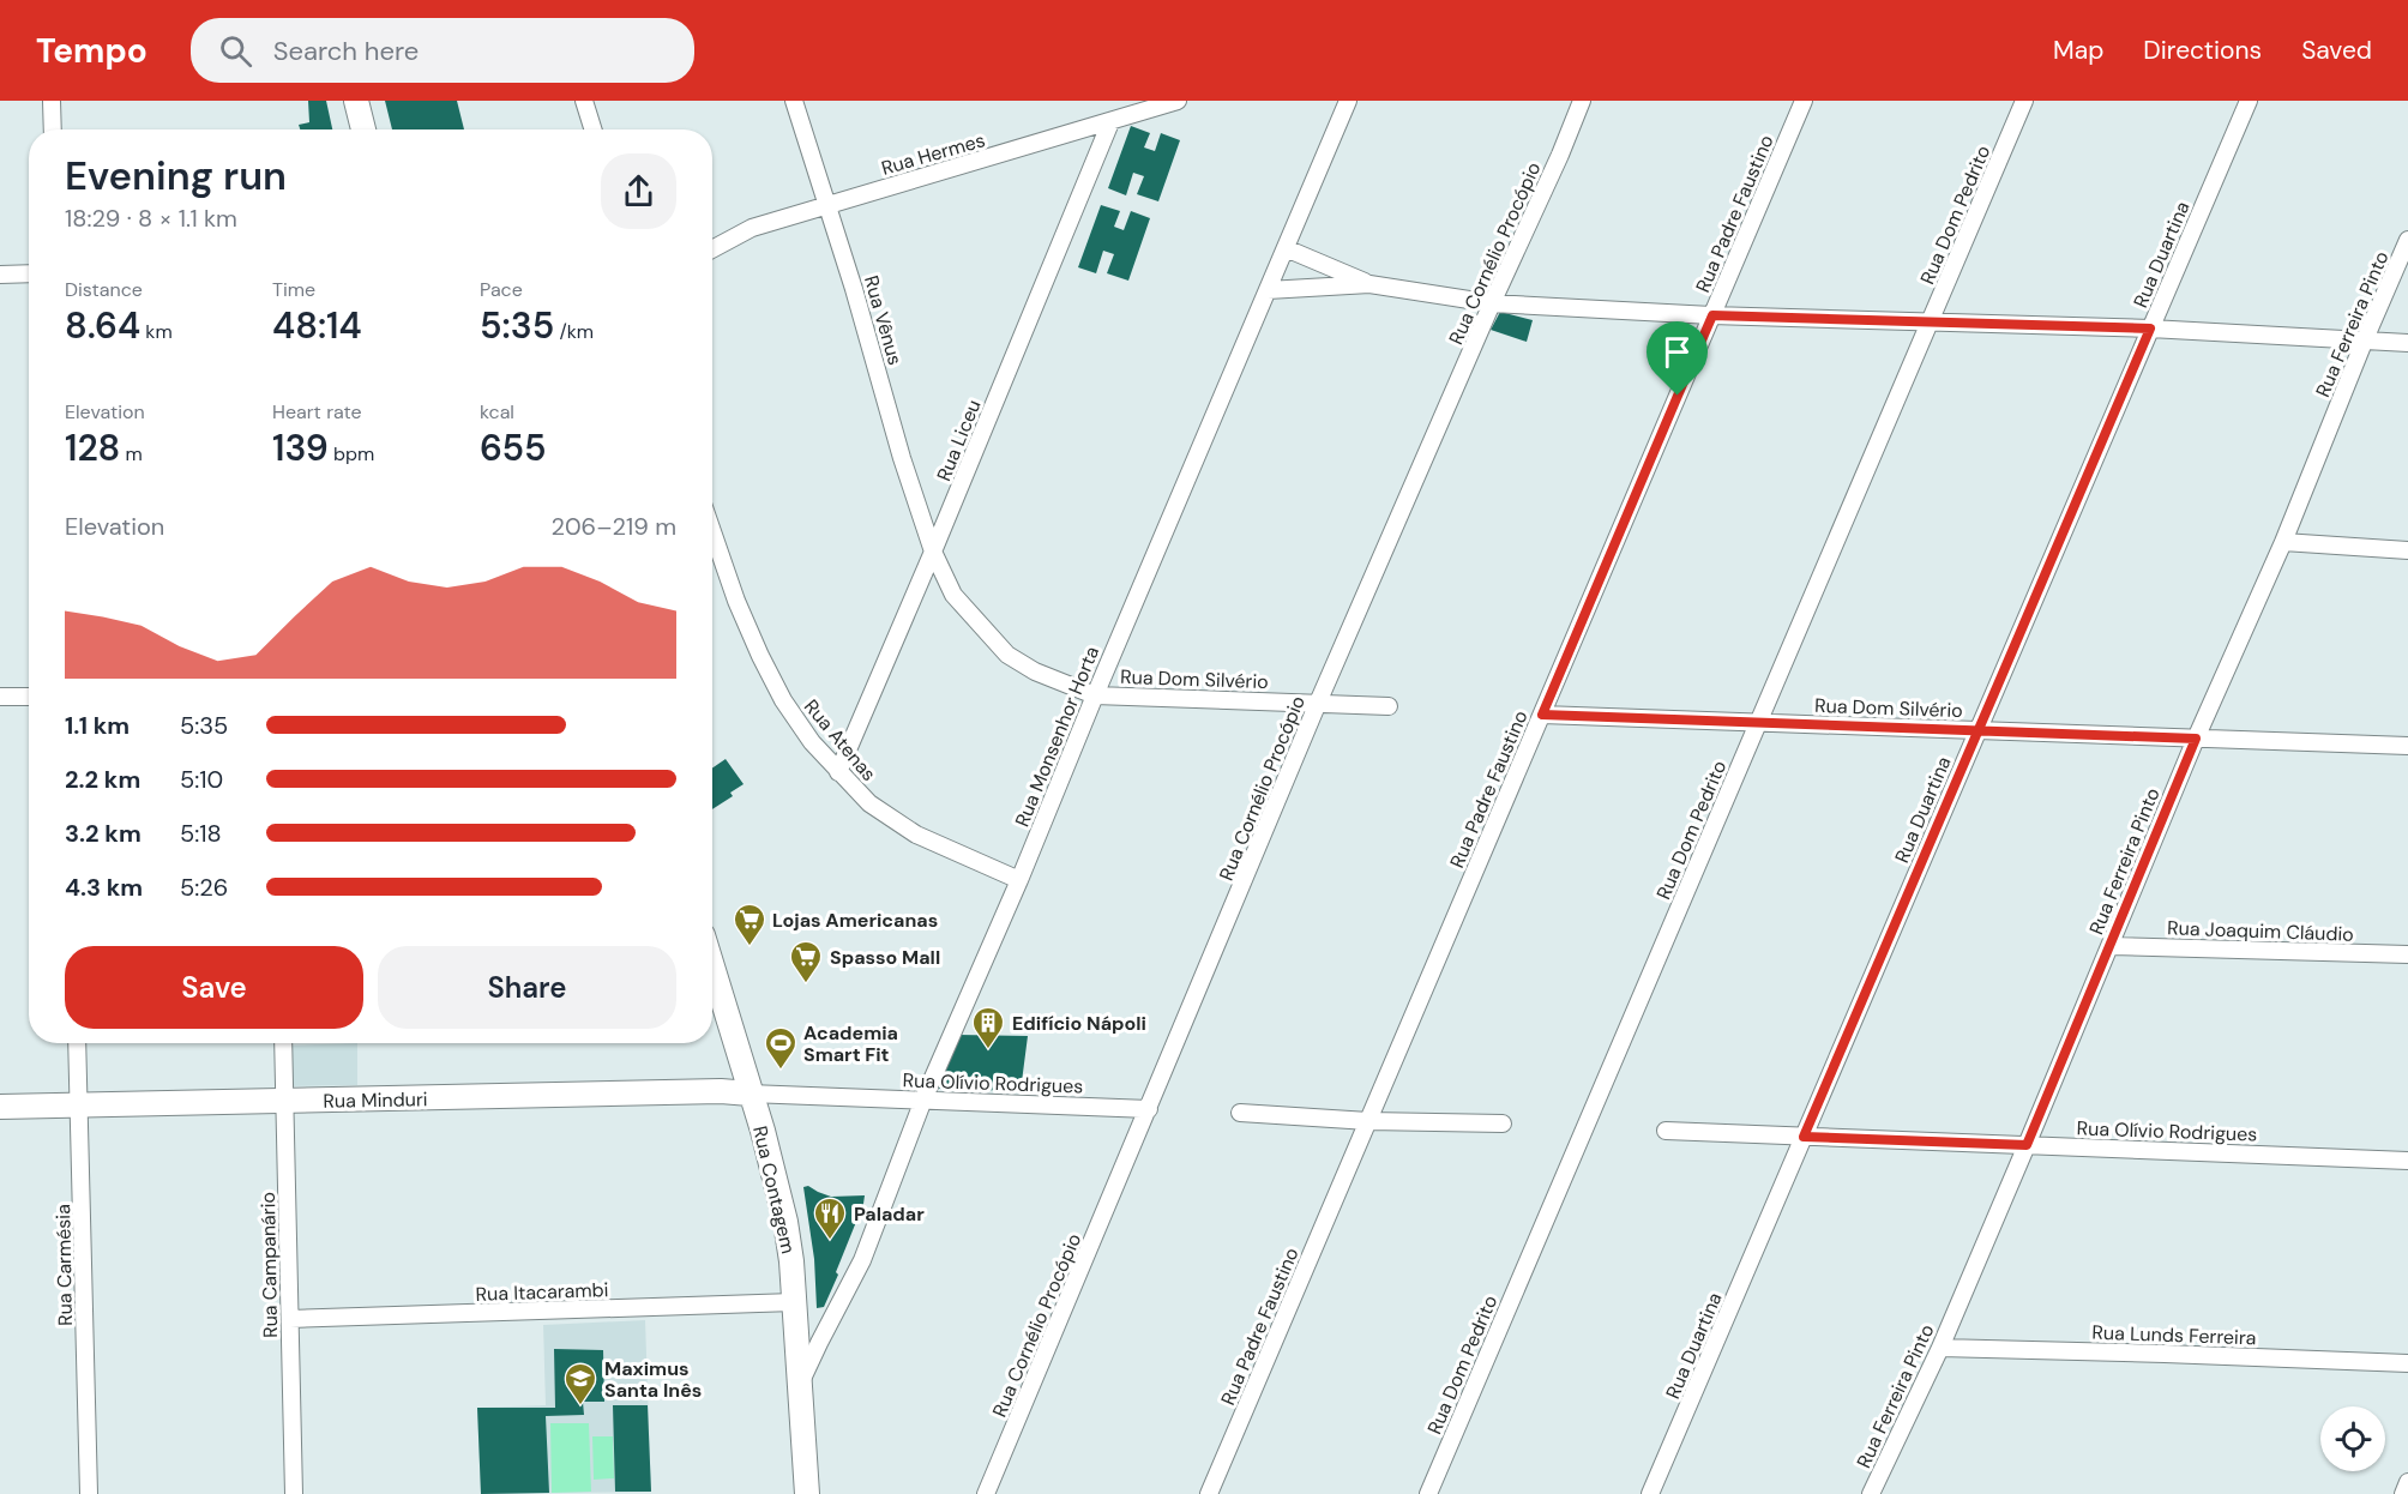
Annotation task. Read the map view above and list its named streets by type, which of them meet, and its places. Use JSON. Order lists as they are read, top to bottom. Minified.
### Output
{"streets":{"street":["Rua Hermes","Rua Padre Faustino","Rua Dom Pedrito","Rua Cornélio Procópio","Rua Duartina","Rua Vênus","Rua Ferreira Pinto","Rua Liceu","Rua Dom Silvério","Rua Monsenhor Horta","Rua Atenas","Rua Joaquim Cláudio","Rua Olívio Rodrigues","Rua Minduri","Rua Contagem","Rua Carmésia","Rua Campanário","Rua Itacarambi","Rua Lunds Ferreira"]},"crossings":[["Rua Hermes","Rua Vênus"],["Rua Hermes","Rua Liceu"],["Rua Padre Faustino","Rua Dom Silvério"],["Rua Dom Pedrito","Rua Dom Silvério"],["Rua Cornélio Procópio","Rua Dom Silvério"],["Rua Cornélio Procópio","Rua Olívio Rodrigues"],["Rua Duartina","Rua Dom Silvério"],["Rua Duartina","Rua Olívio Rodrigues"],["Rua Vênus","Rua Liceu"],["Rua Vênus","Rua Dom Silvério"],["Rua Ferreira Pinto","Rua Dom Silvério"],["Rua Ferreira Pinto","Rua Joaquim Cláudio"],["Rua Ferreira Pinto","Rua Olívio Rodrigues"],["Rua Ferreira Pinto","Rua Lunds Ferreira"],["Rua Liceu","Rua Dom Silvério"],["Rua Liceu","Rua Atenas"],["Rua Dom Silvério","Rua Monsenhor Horta"],["Rua Monsenhor Horta","Rua Atenas"],["Rua Monsenhor Horta","Rua Olívio Rodrigues"],["Rua Monsenhor Horta","Rua Contagem"],["Rua Olívio Rodrigues","Rua Minduri"],["Rua Olívio Rodrigues","Rua Contagem"],["Rua Minduri","Rua Contagem"],["Rua Minduri","Rua Carmésia"],["Rua Minduri","Rua Campanário"],["Rua Contagem","Rua Itacarambi"],["Rua Campanário","Rua Itacarambi"]],"places":{"supermarket":["Lojas Americanas","Spasso Mall"],"building":["Edifício Nápoli"],"sports":["Academia Smart Fit"],"restaurant":["Paladar"],"school or university":["Maximus Santa Inês"]},"page":{"header":"Tempo","search":"Search here","nav":["Map","Directions","Saved"],"heading":["Evening run","18:29 · 8 × 1.1 km"],"stats":[["Distance","8.64 km"],["Time","48:14"],["Pace","5:35 /km"],["Elevation","128 m"],["Heart rate","139 bpm"],["kcal","655"]],"chart":["Elevation","206–219 m"],"list":[{"name":"1.1 km","note":"5:35"},{"name":"2.2 km","note":"5:10"},{"name":"3.2 km","note":"5:18"},{"name":"4.3 km","note":"5:26"}],"buttons":["Save","Share"]}}
